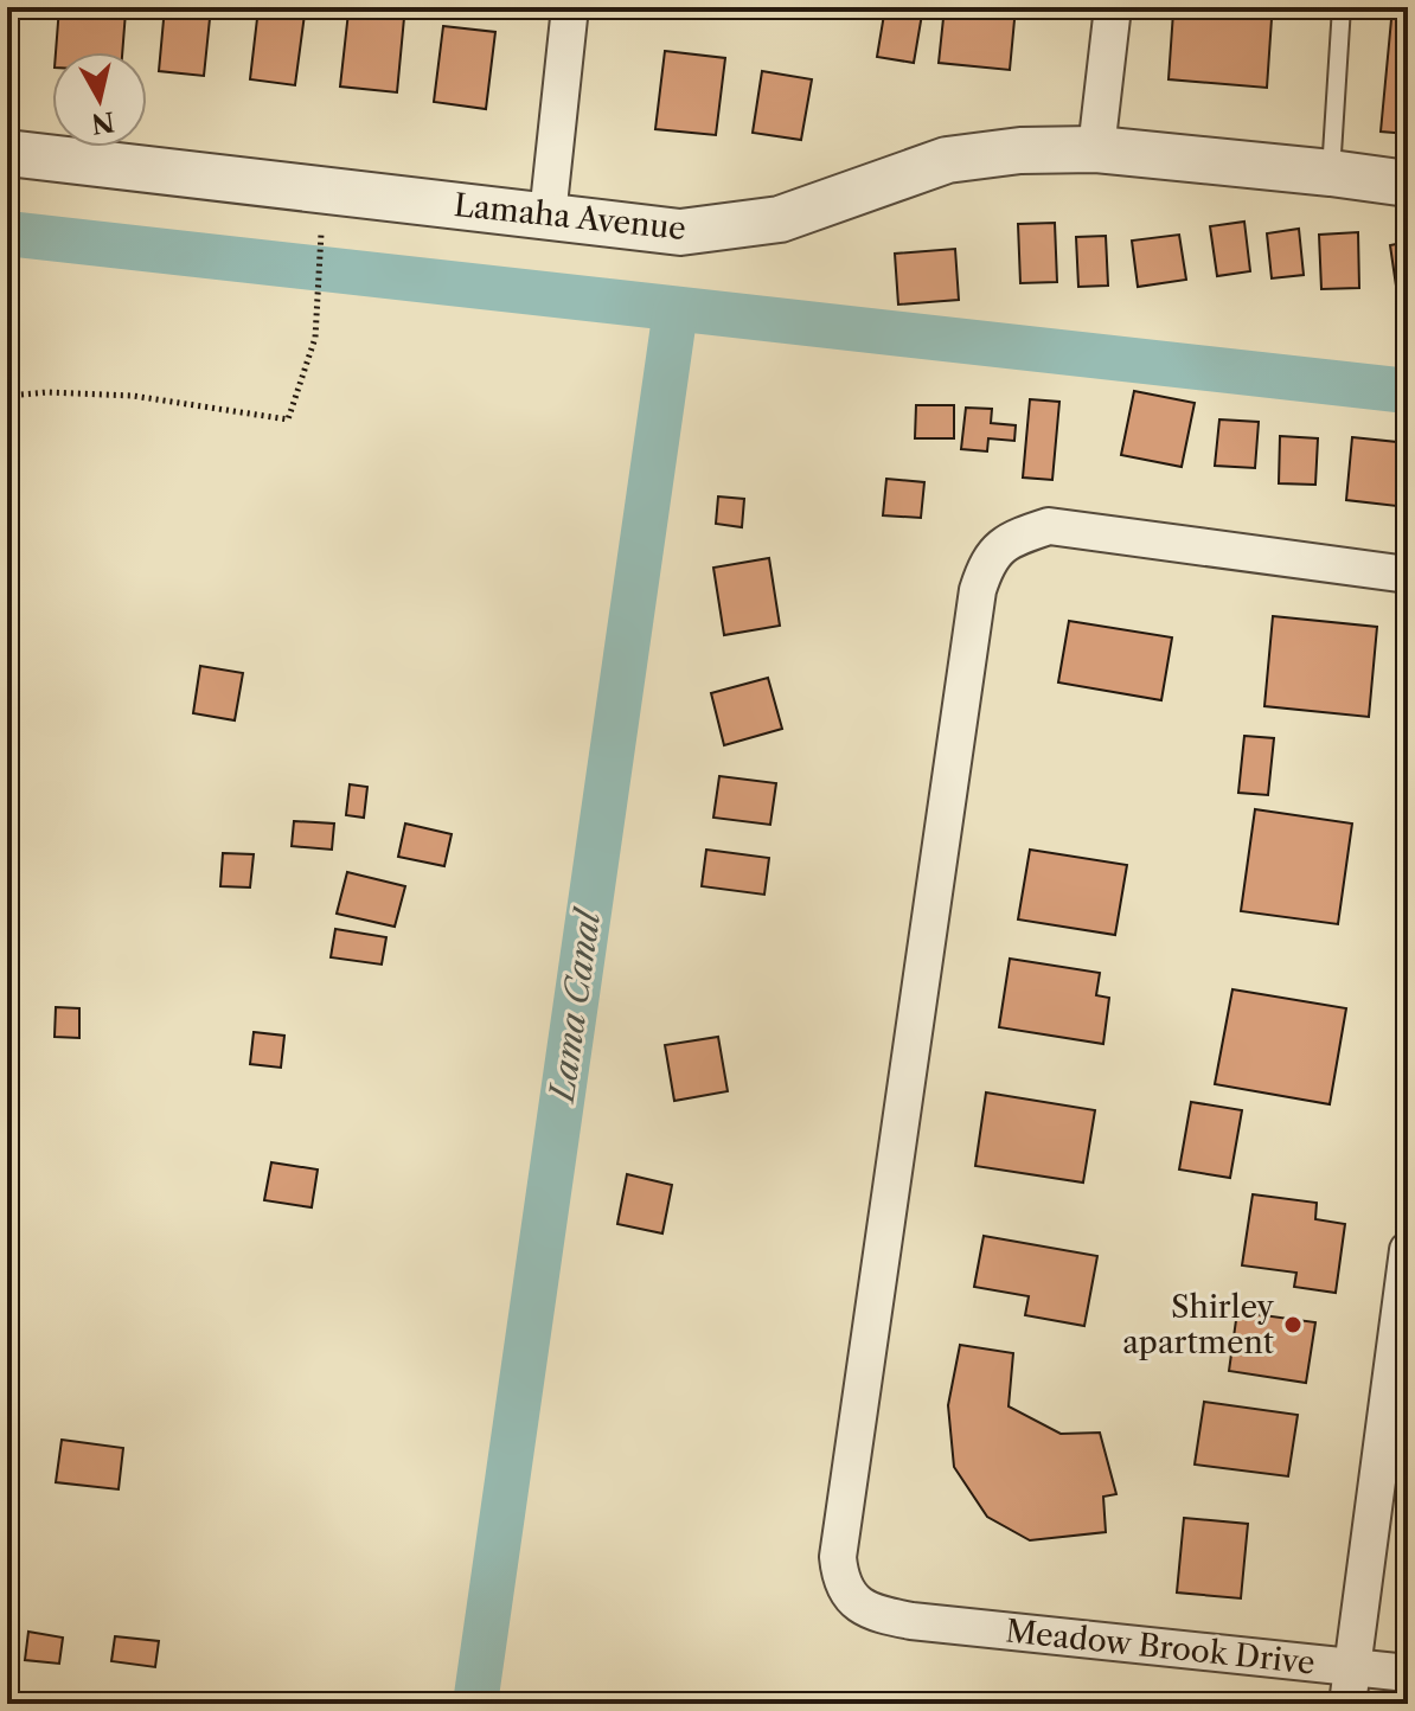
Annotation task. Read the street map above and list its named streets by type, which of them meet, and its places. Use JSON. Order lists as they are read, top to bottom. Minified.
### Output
{"streets":{"street":["Lamaha Avenue","Meadow Brook Drive"]},"water":["Lama Canal"],"places":["Shirley apartment"],"north":"bottom"}
